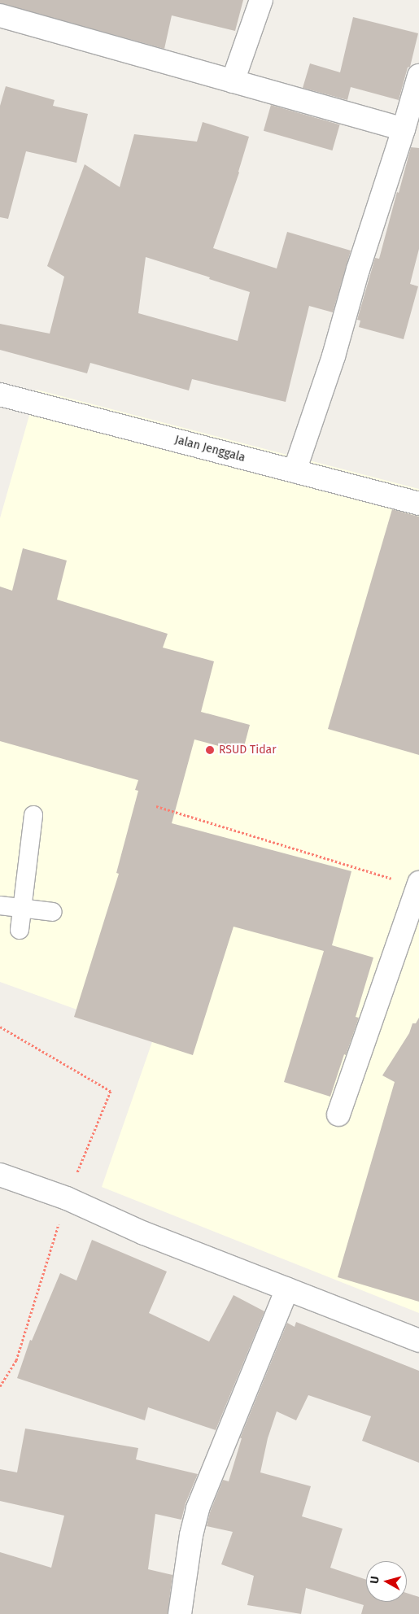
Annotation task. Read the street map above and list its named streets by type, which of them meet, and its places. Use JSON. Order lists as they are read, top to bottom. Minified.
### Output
{"streets":{"street":["Jalan Jenggala"]},"places":["RSUD Tidar"],"north":"left"}
